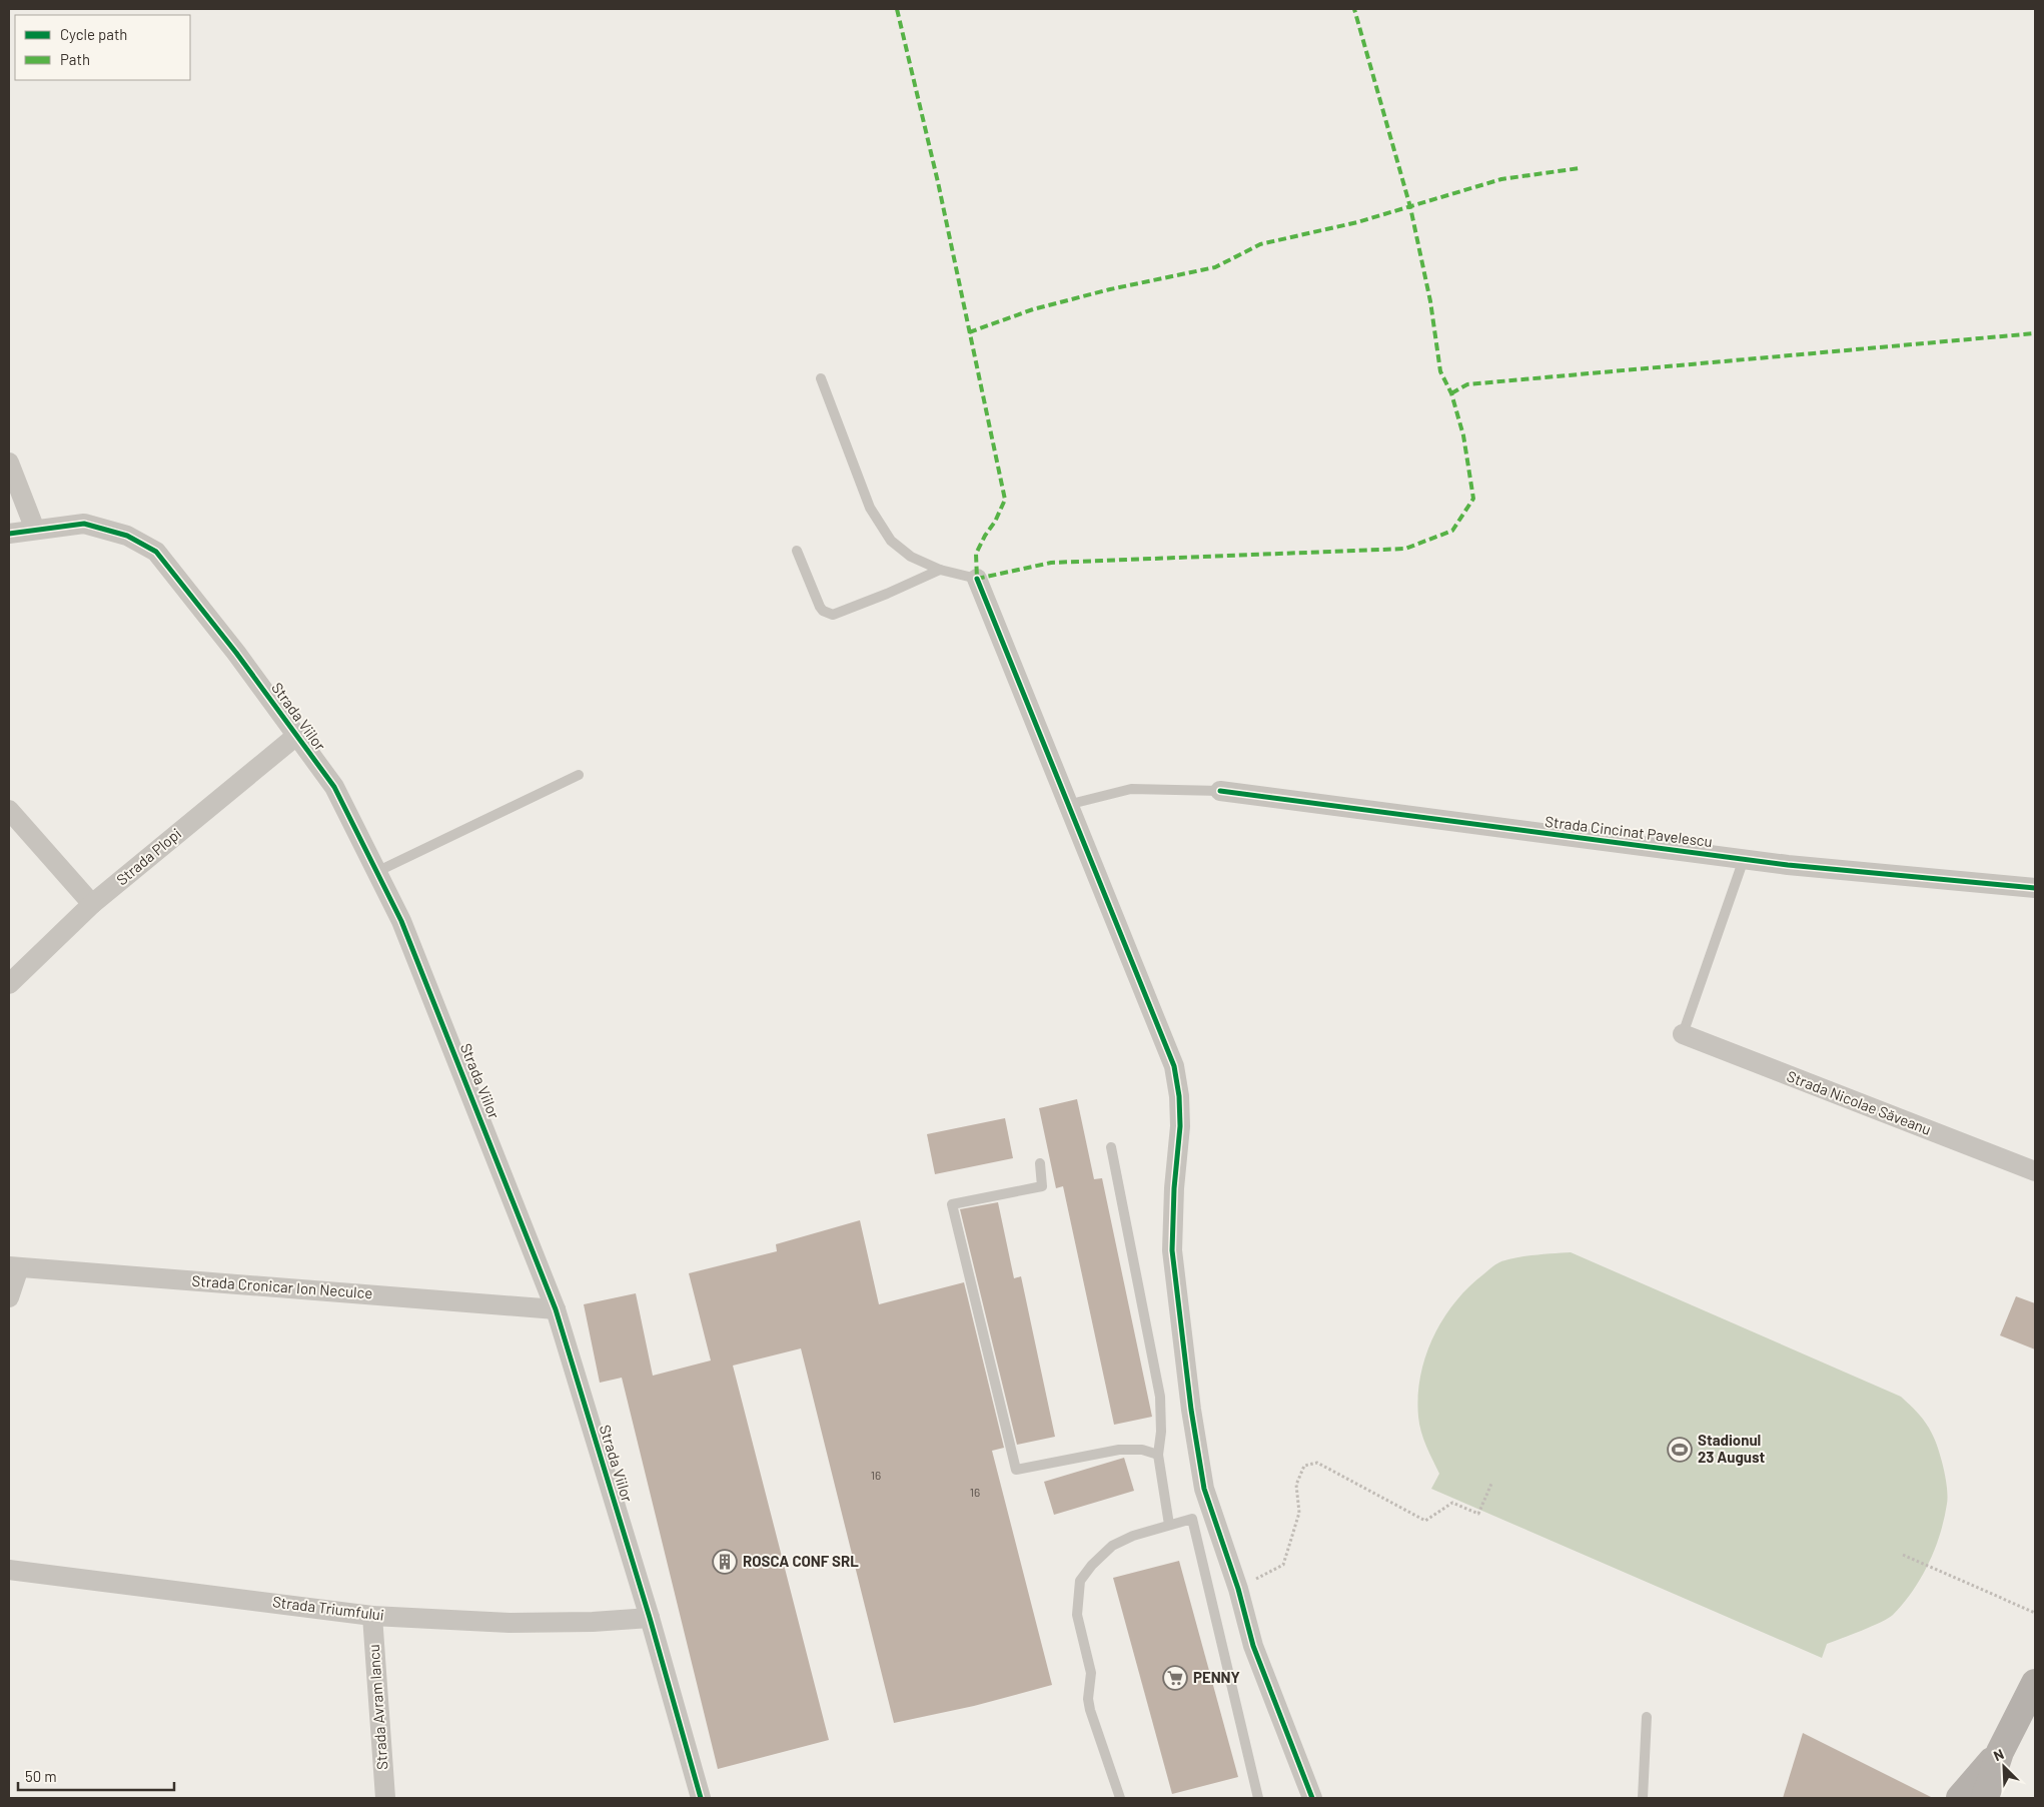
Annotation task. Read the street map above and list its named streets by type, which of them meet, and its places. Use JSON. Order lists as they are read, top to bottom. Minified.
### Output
{"streets":{"street":["Strada Viilor","Strada Cincinat Pavelescu","Strada Plopi","Strada Nicolae Săveanu","Strada Cronicar Ion Neculce","Strada Triumfului","Strada Avram Iancu"]},"crossings":[["Strada Viilor","Strada Plopi"],["Strada Viilor","Strada Cronicar Ion Neculce"],["Strada Viilor","Strada Triumfului"],["Strada Triumfului","Strada Avram Iancu"]],"places":{"sports":["Stadionul 23 August"],"building":["ROSCA CONF SRL"],"supermarket":["PENNY"]},"house_numbers":["16","16"],"legend":["Cycle path","Path"],"scale_bar":"50 m","north":"top left"}
